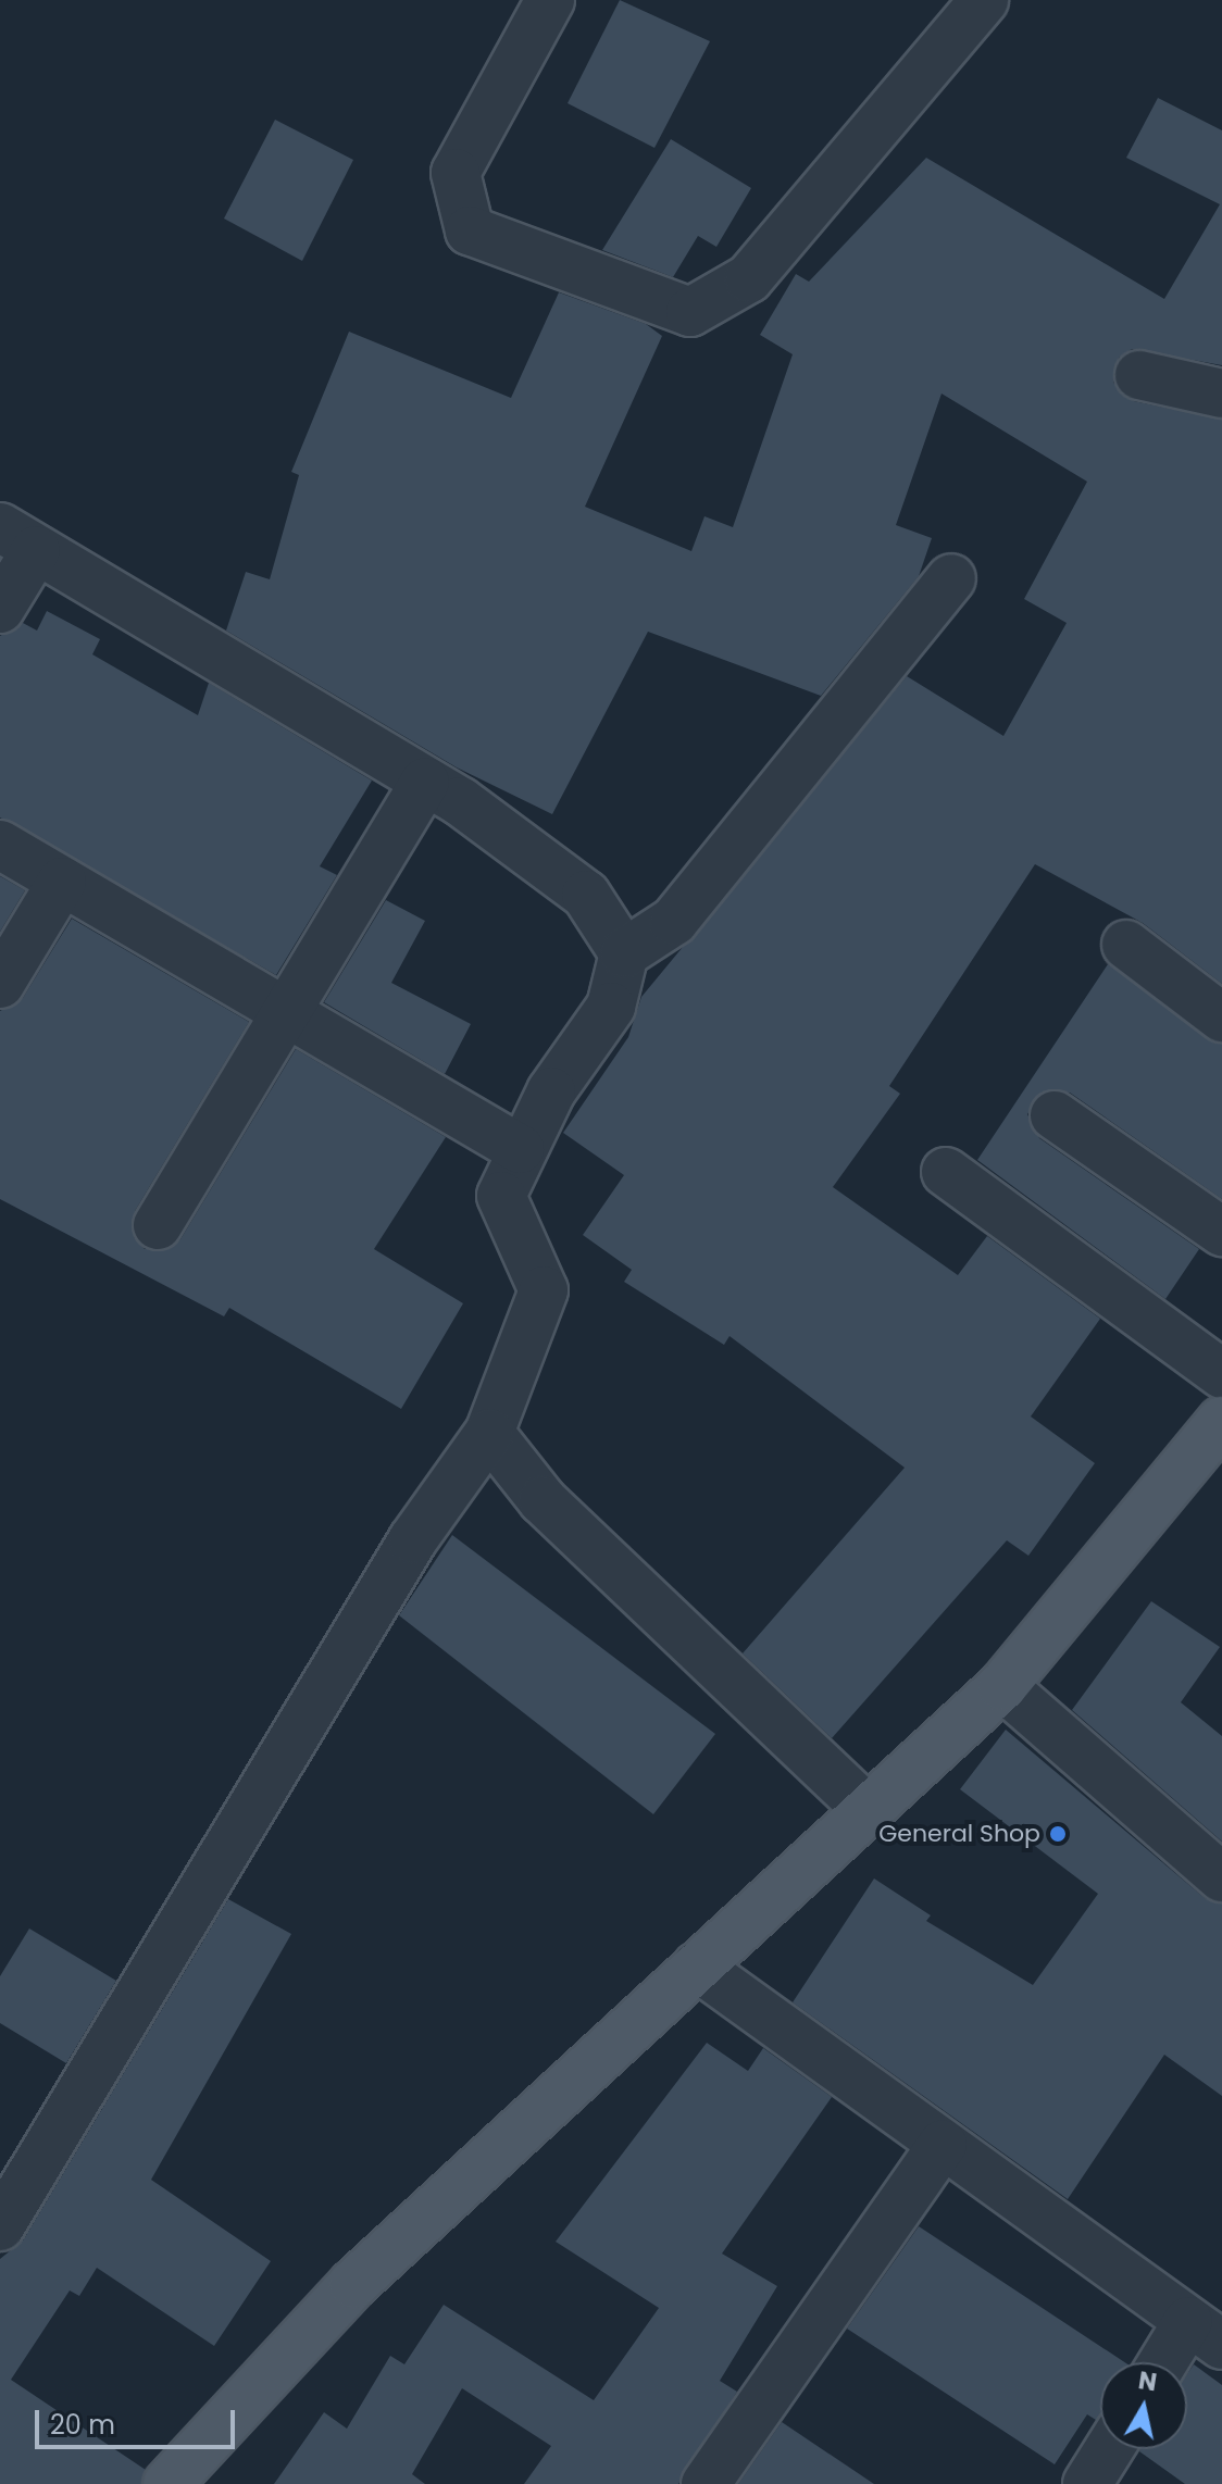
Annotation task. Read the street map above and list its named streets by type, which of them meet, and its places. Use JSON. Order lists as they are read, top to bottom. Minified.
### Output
{"places":["General Shop"],"scale_bar":"20 m","north":"top"}
